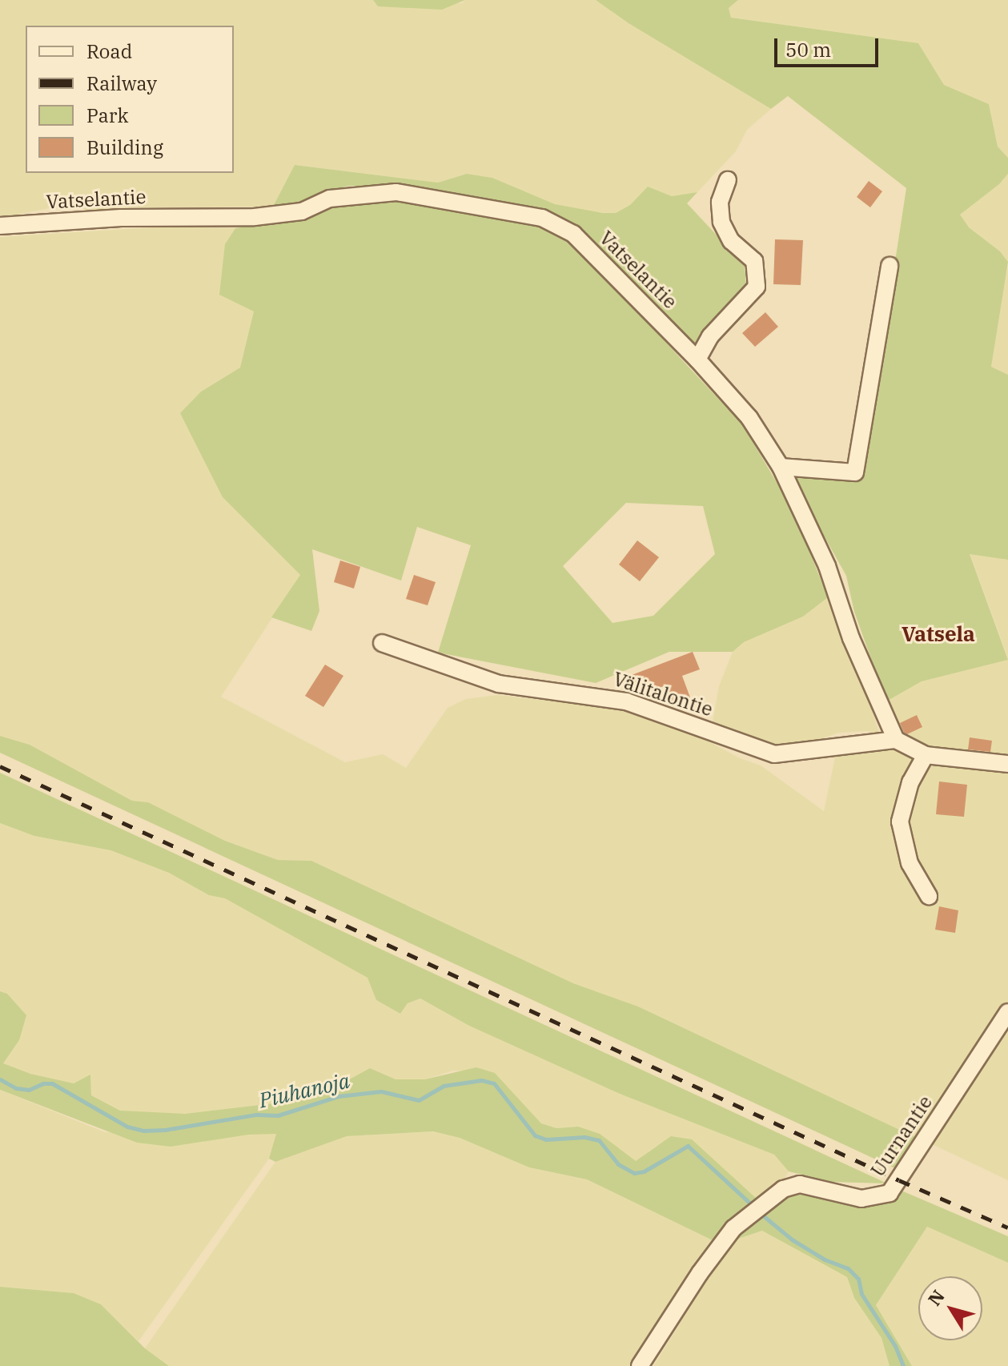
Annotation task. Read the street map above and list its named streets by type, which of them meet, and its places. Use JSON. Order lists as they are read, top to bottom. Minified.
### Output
{"streets":{"street":["Vatselantie","Välitalontie","Uurnantie"]},"crossings":[["Vatselantie","Välitalontie"]],"districts":["Vatsela"],"water":["Piuhanoja"],"legend":["Road","Railway","Park","Building"],"scale_bar":"50 m","north":"top left"}
